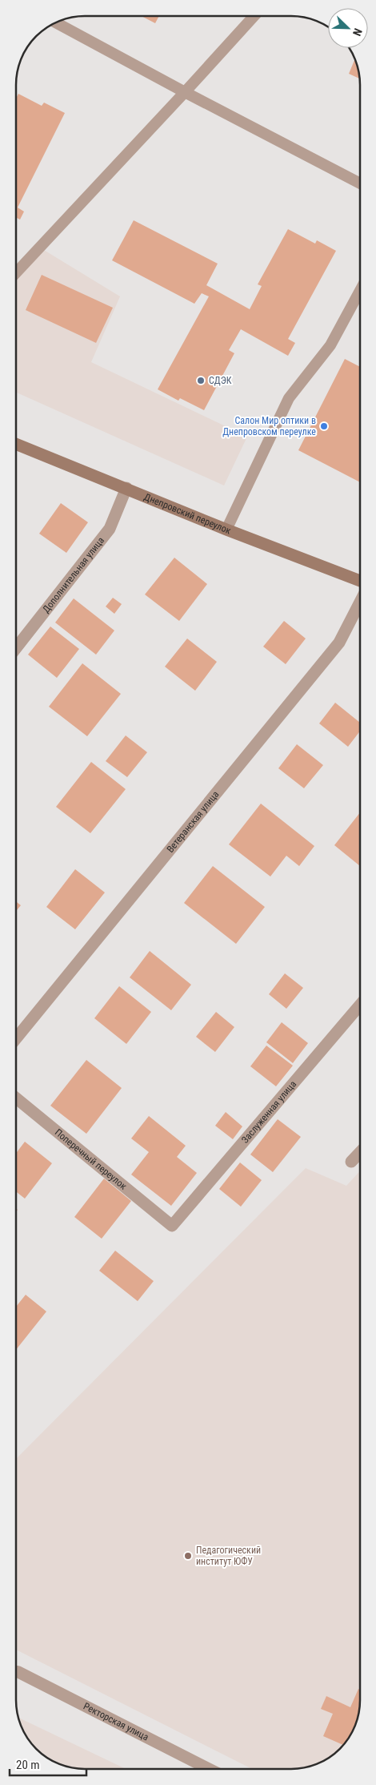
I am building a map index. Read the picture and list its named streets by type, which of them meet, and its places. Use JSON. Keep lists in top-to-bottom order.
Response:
{
  "streets": {
    "street": [
      "Днепровский переулок",
      "Дополнительная улица",
      "Ветеранская улица",
      "Заслуженная улица",
      "Поперечный переулок",
      "Ректорская улица"
    ]
  },
  "crossings": [
    ["Днепровский переулок", "Дополнительная улица"],
    ["Заслуженная улица", "Поперечный переулок"]
  ],
  "places": ["СДЭК", "Салон Мир оптики в Днепровском переулке", "Педагогический институт ЮФУ"],
  "scale_bar": "20 m",
  "north": "bottom right"
}
